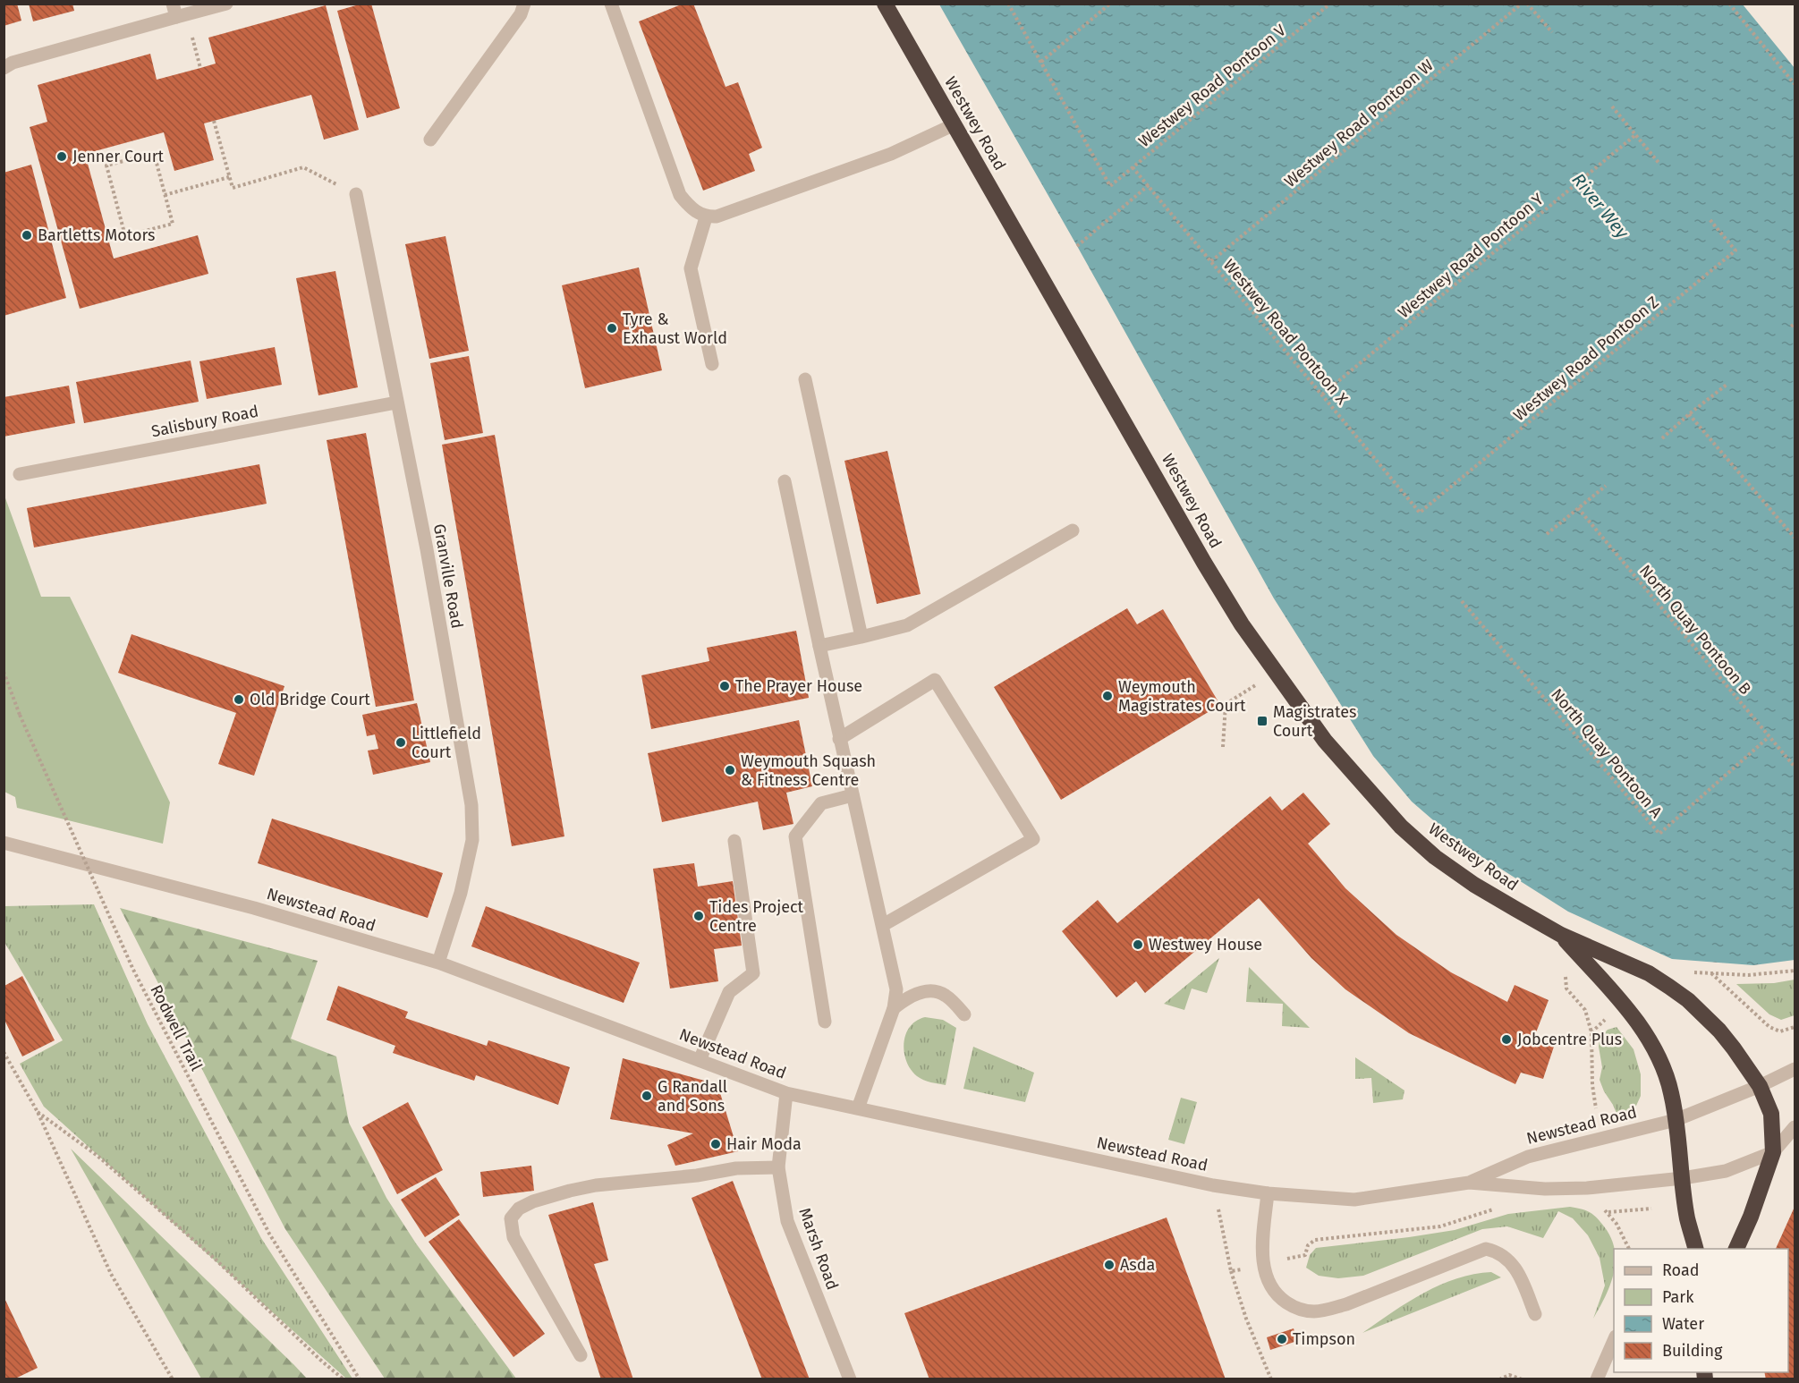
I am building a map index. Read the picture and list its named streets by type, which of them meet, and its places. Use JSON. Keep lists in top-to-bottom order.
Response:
{
  "streets": {
    "highway": ["Westwey Road"],
    "street": [
      "Salisbury Road",
      "Granville Road",
      "Newstead Road",
      "Marsh Road"
    ],
    "path": [
      "Westwey Road Pontoon V",
      "Westwey Road Pontoon W",
      "Westwey Road Pontoon Y",
      "Westwey Road Pontoon X",
      "Westwey Road Pontoon Z",
      "North Quay Pontoon B",
      "North Quay Pontoon A",
      "Rodwell Trail"
    ]
  },
  "crossings": [
    ["Westwey Road Pontoon V", "Westwey Road Pontoon X"],
    ["Westwey Road", "Newstead Road"],
    ["Westwey Road Pontoon W", "Westwey Road Pontoon X"],
    ["Westwey Road Pontoon Y", "Westwey Road Pontoon X"],
    ["Westwey Road Pontoon X", "Westwey Road Pontoon Z"],
    ["Salisbury Road", "Granville Road"],
    ["Granville Road", "Newstead Road"],
    ["North Quay Pontoon B", "North Quay Pontoon A"],
    ["Newstead Road", "Marsh Road"]
  ],
  "water": ["River Wey"],
  "places": {
    "other": [
      "Jenner Court",
      "Bartletts Motors",
      "Tyre & Exhaust World",
      "The Prayer House",
      "Weymouth Magistrates Court",
      "Old Bridge Court",
      "Littlefield Court",
      "Weymouth Squash & Fitness Centre",
      "Tides Project Centre",
      "Westwey House",
      "Jobcentre Plus",
      "G Randall and Sons",
      "Hair Moda",
      "Asda",
      "Timpson"
    ],
    "transit": ["Magistrates Court"]
  },
  "legend": [
    "Road",
    "Park",
    "Water",
    "Building"
  ]
}
